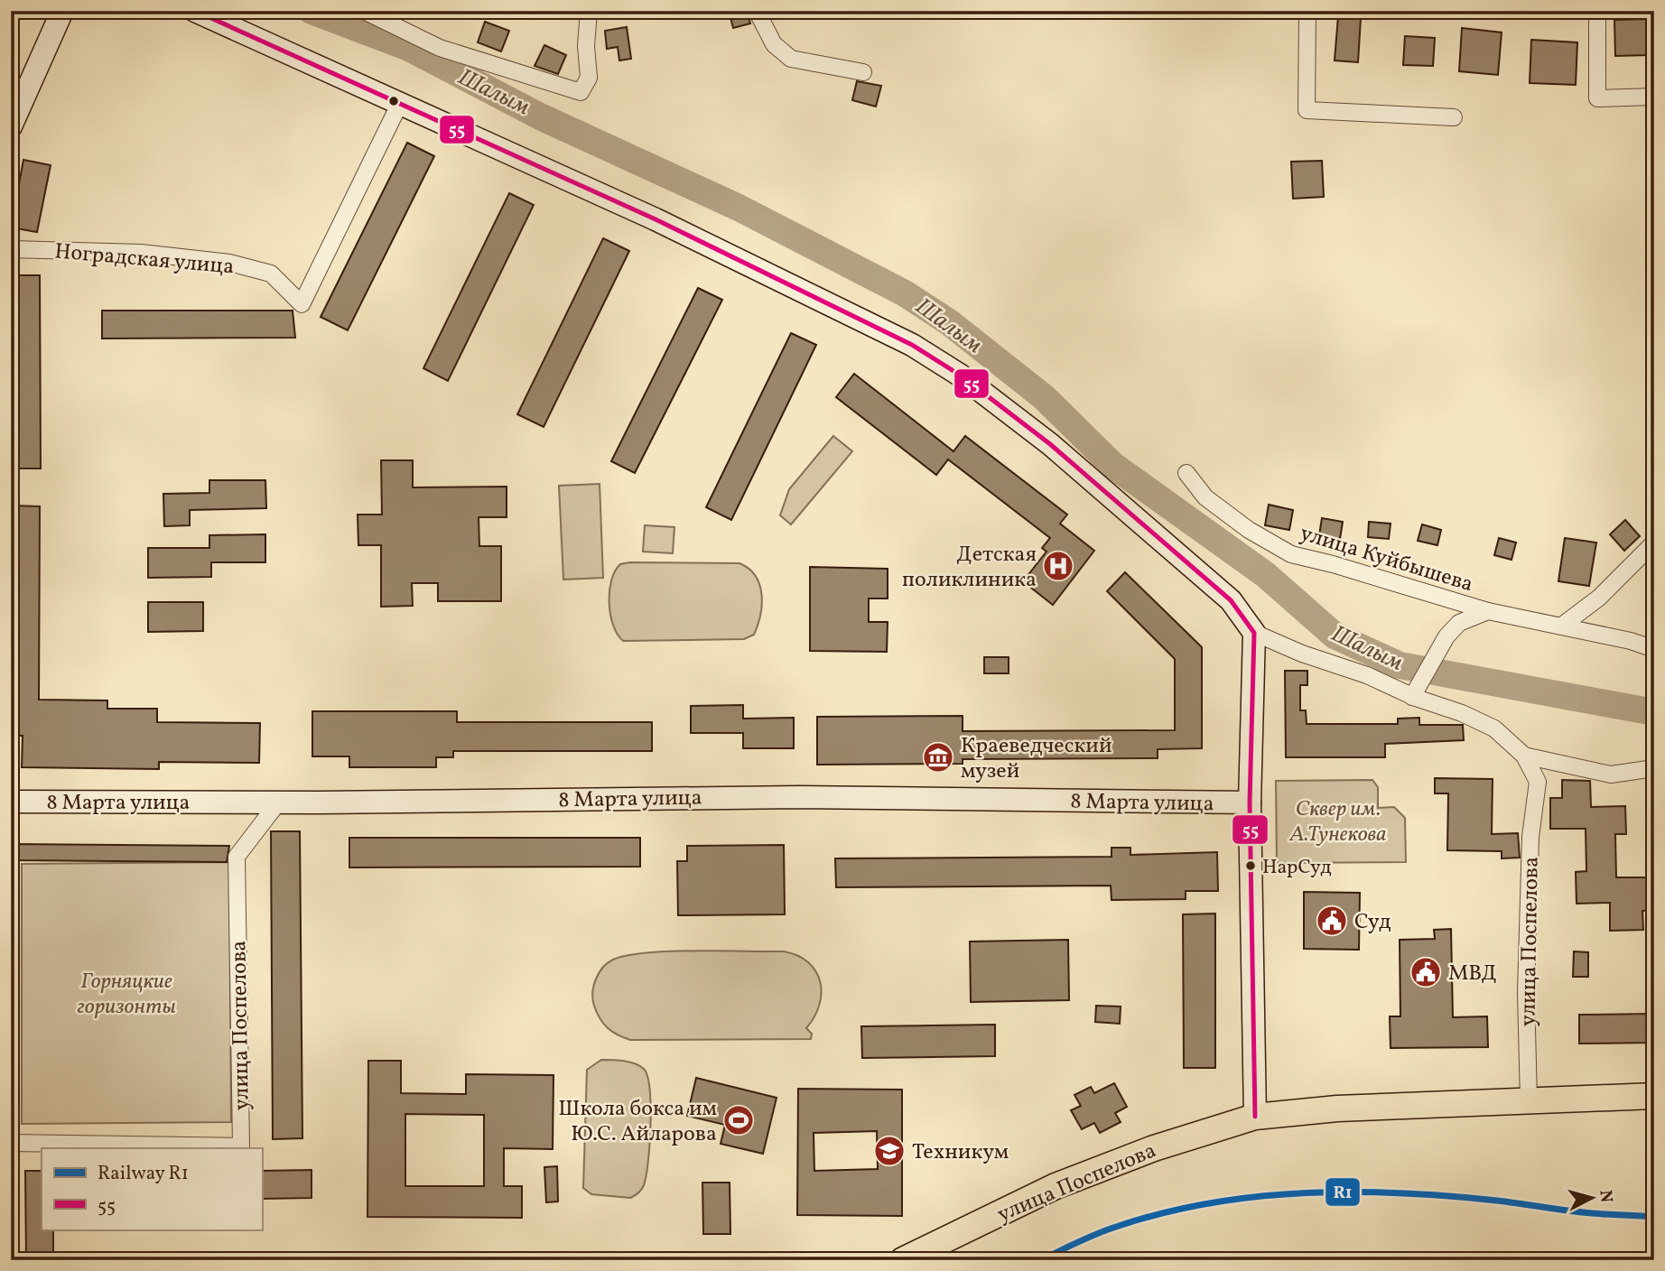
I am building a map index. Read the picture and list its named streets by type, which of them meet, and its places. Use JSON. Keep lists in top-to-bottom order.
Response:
{
  "streets": {
    "main road": ["улица Поспелова"],
    "street": ["Ноградская улица", "улица Куйбышева", "8 Марта улица"]
  },
  "crossings": [
    ["8 Марта улица", "улица Поспелова"]
  ],
  "water": ["Шалым"],
  "parks": ["Сквер им. А.Тунекова", "Горняцкие горизонты"],
  "places": {
    "hospital": ["Детская поликлиника"],
    "museum": ["Краеведческий музей"],
    "other": ["НарСуд"],
    "public building": ["Суд", "МВД"],
    "sports": ["Школа бокса им Ю.С. Айларова"],
    "school or university": ["Техникум"]
  },
  "lines": ["transit line 55", "rail line R1"],
  "legend": ["Railway R1", "55"],
  "north": "right"
}
